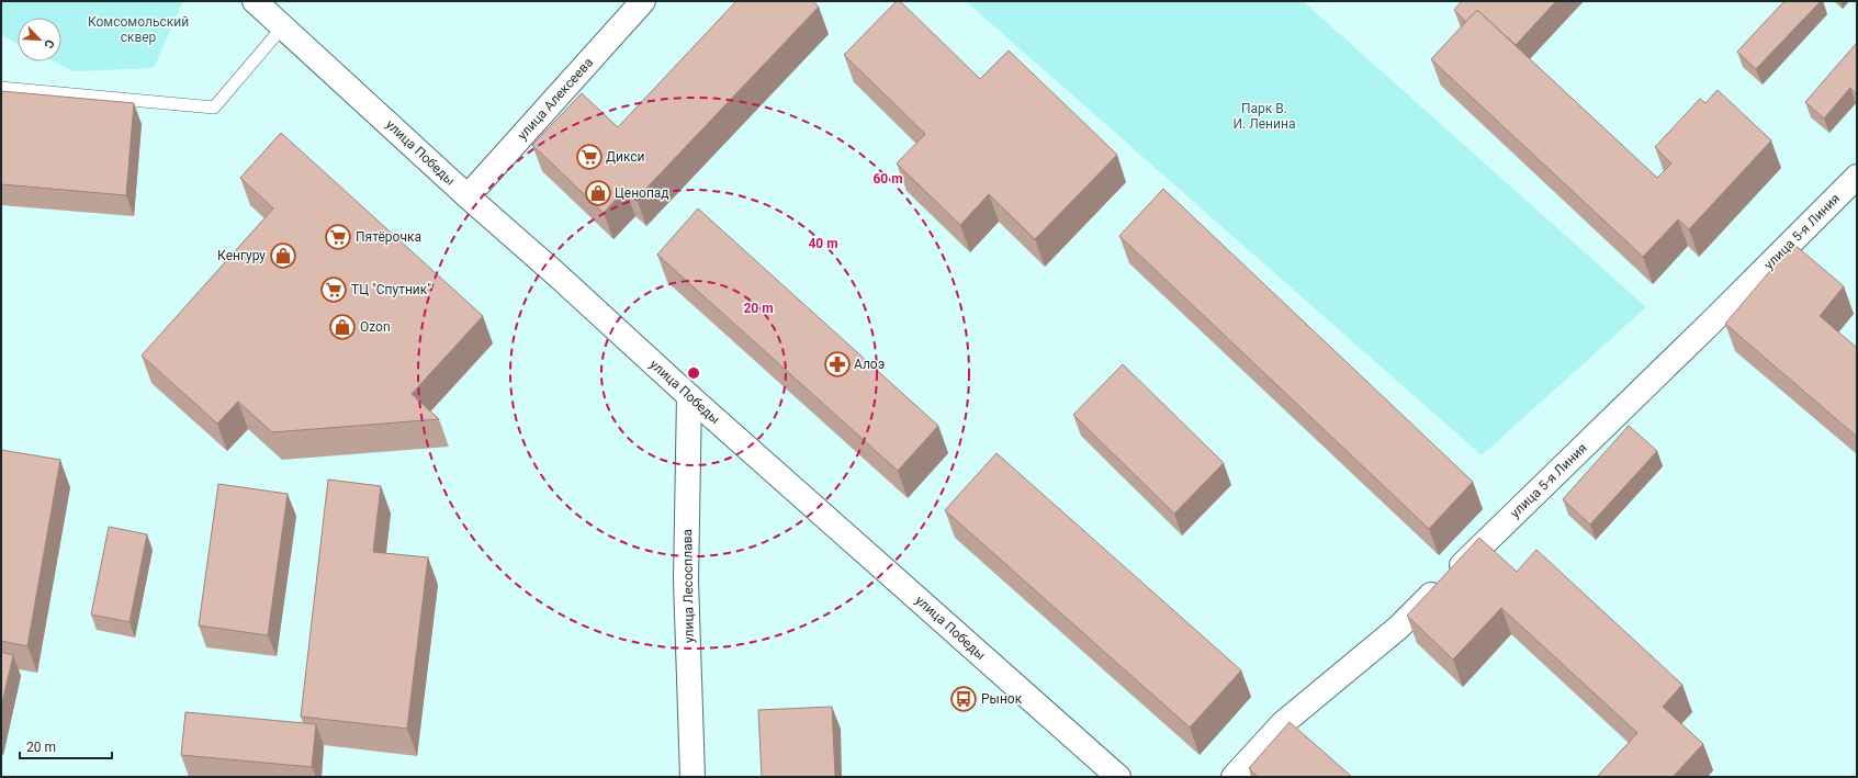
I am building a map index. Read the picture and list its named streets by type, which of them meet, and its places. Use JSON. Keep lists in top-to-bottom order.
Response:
{
  "streets": {
    "street": [
      "улица Алексеева",
      "улица Победы",
      "улица 5-я Линия",
      "улица Лесосплава"
    ]
  },
  "crossings": [
    ["улица Алексеева", "улица Победы"],
    ["улица Победы", "улица Лесосплава"]
  ],
  "parks": ["Комсомольский сквер", "Парк В. И. Ленина"],
  "places": {
    "supermarket": ["Дикси", "Пятёрочка", "ТЦ \"Спутник\""],
    "shop": ["Ценопад", "Кенгуру", "Ozon"],
    "pharmacy": ["Алоэ"],
    "bus stop": ["Рынок"]
  },
  "scale_bar": "20 m",
  "north": "bottom right",
  "rings": ["60 m", "40 m", "20 m"]
}
